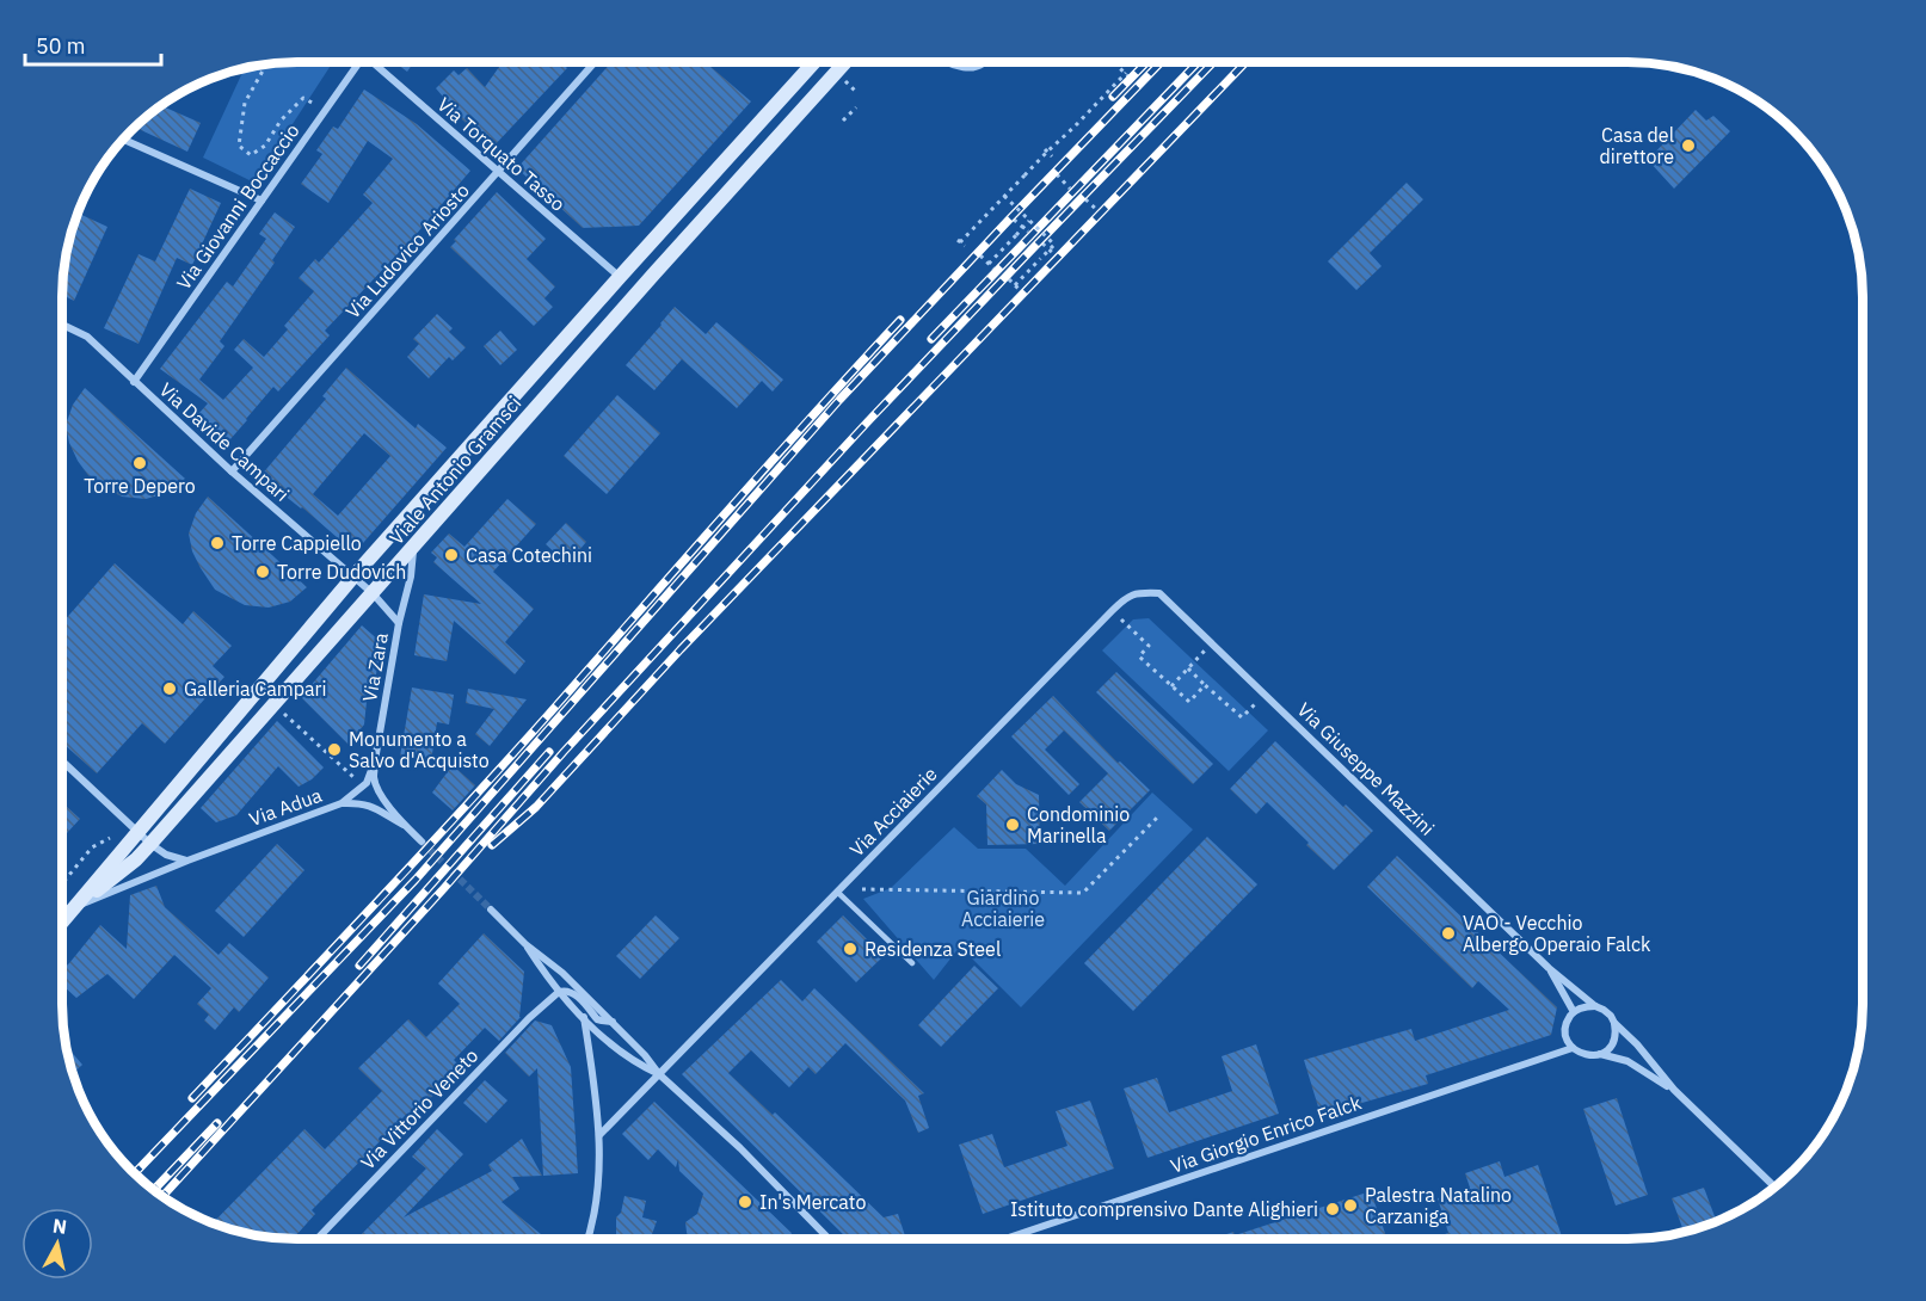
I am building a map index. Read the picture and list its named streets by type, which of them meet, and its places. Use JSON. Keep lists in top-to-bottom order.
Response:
{
  "streets": {
    "main road": ["Viale Antonio Gramsci"],
    "street": [
      "Via Torquato Tasso",
      "Via Giovanni Boccaccio",
      "Via Ludovico Ariosto",
      "Via Davide Campari",
      "Via Zara",
      "Via Giuseppe Mazzini",
      "Via Adua",
      "Via Acciaierie",
      "Via Vittorio Veneto",
      "Via Giorgio Enrico Falck"
    ]
  },
  "crossings": [
    ["Via Torquato Tasso", "Via Ludovico Ariosto"],
    ["Via Torquato Tasso", "Viale Antonio Gramsci"],
    ["Via Giovanni Boccaccio", "Via Davide Campari"],
    ["Via Ludovico Ariosto", "Via Davide Campari"],
    ["Via Davide Campari", "Viale Antonio Gramsci"],
    ["Via Davide Campari", "Via Zara"],
    ["Viale Antonio Gramsci", "Via Zara"],
    ["Viale Antonio Gramsci", "Via Adua"],
    ["Via Zara", "Via Adua"],
    ["Via Giuseppe Mazzini", "Via Acciaierie"],
    ["Via Giuseppe Mazzini", "Via Giorgio Enrico Falck"]
  ],
  "parks": ["Giardino Acciaierie"],
  "places": [
    "Casa del direttore",
    "Torre Depero",
    "Torre Cappiello",
    "Casa Cotechini",
    "Torre Dudovich",
    "Galleria Campari",
    "Monumento a Salvo d'Acquisto",
    "Condominio Marinella",
    "VAO - Vecchio Albergo Operaio Falck",
    "Residenza Steel",
    "In's Mercato",
    "Palestra Natalino Carzaniga",
    "Istituto comprensivo Dante Alighieri"
  ],
  "scale_bar": "50 m",
  "north": "top"
}
